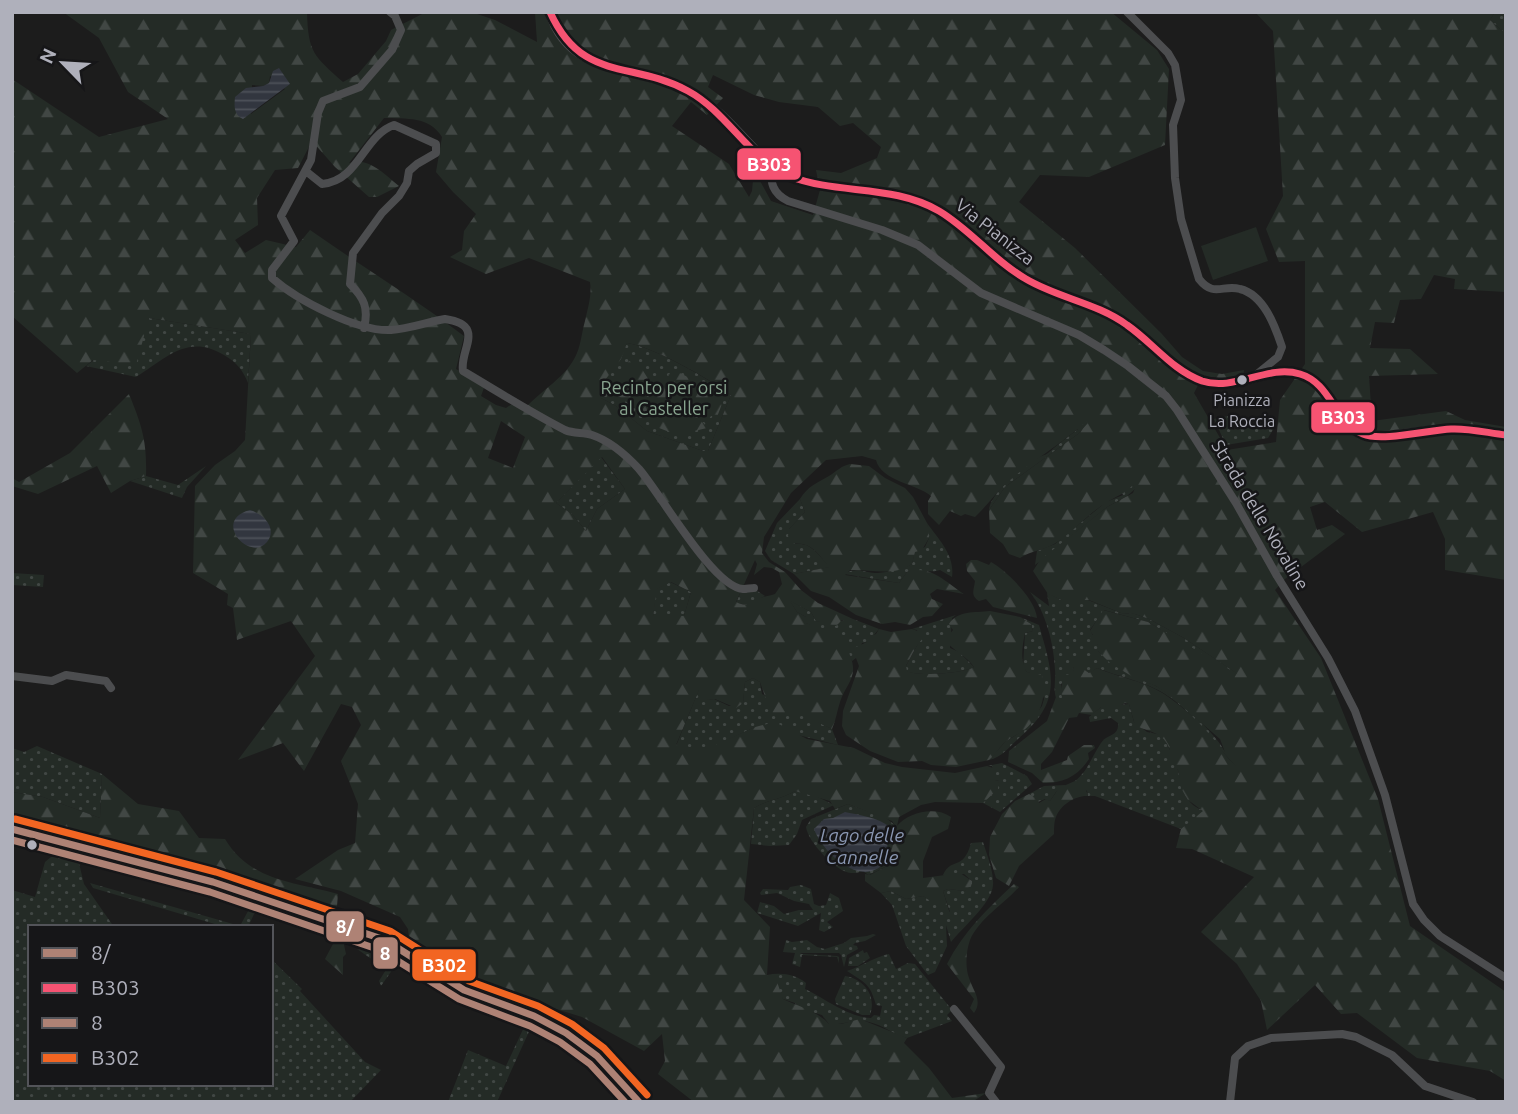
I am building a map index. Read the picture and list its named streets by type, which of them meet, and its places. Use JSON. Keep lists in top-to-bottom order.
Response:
{
  "streets": {
    "main road": ["Via Pianizza"],
    "street": ["Strada delle Novaline"]
  },
  "crossings": [
    ["Via Pianizza", "Strada delle Novaline"]
  ],
  "water": ["Lago delle Cannelle"],
  "parks": ["Recinto per orsi al Casteller"],
  "places": ["Pianizza La Roccia"],
  "lines": [
    "transit line B303",
    "transit line B302",
    "transit line 8/",
    "transit line 8"
  ],
  "legend": [
    "8/",
    "B303",
    "8",
    "B302"
  ],
  "north": "top left"
}
